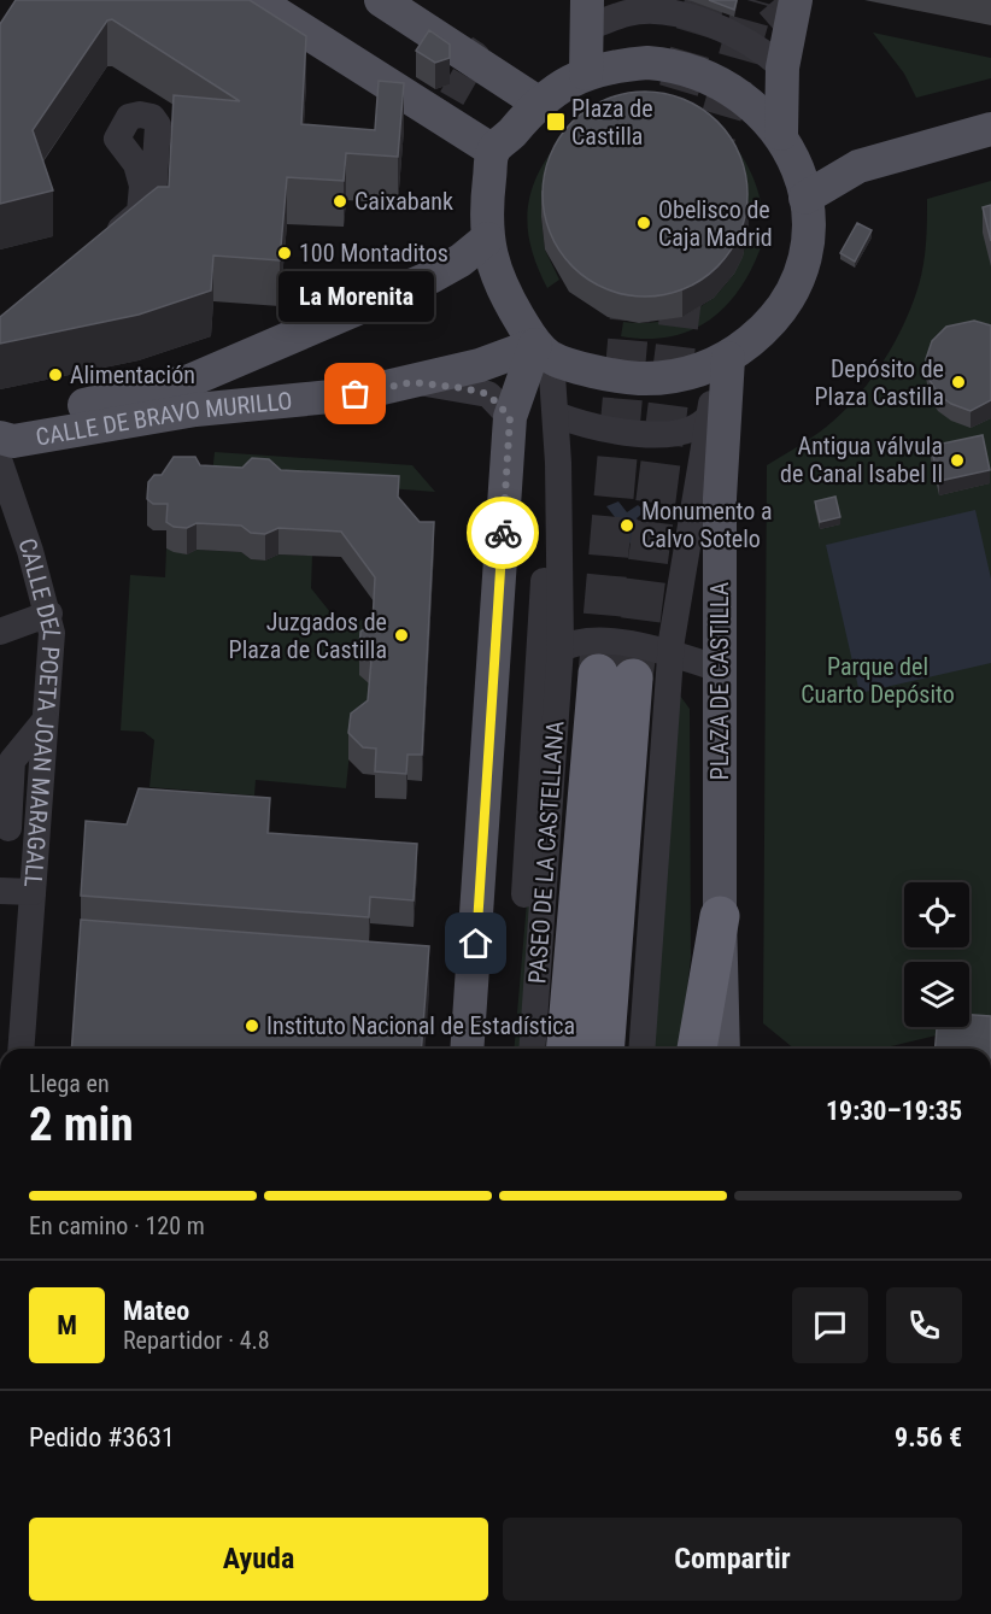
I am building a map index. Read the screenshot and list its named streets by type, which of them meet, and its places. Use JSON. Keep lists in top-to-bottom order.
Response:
{
  "streets": {
    "highway": ["PASEO DE LA CASTELLANA"],
    "main road": ["CALLE DE BRAVO MURILLO", "PLAZA DE CASTILLA"],
    "street": ["CALLE DEL POETA JOAN MARAGALL"]
  },
  "crossings": [
    ["CALLE DE BRAVO MURILLO", "PASEO DE LA CASTELLANA"]
  ],
  "parks": ["Parque del Cuarto Depósito"],
  "places": {
    "transit": ["Plaza de Castilla"],
    "other": [
      "Caixabank",
      "Obelisco de Caja Madrid",
      "100 Montaditos",
      "Alimentación",
      "Depósito de Plaza Castilla",
      "La Morenita",
      "Antigua válvula de Canal Isabel Il",
      "Monumento a Calvo Sotelo",
      "Juzgados de Plaza de Castilla",
      "Instituto Nacional de Estadística"
    ]
  },
  "page": {
    "bubble": "La Morenita",
    "heading": ["2 min", "Llega en", "19:30–19:35"],
    "panel": [
      "Mateo",
      "Repartidor · 4.8",
      "Pedido #3631",
      "9.56 €"
    ],
    "bar": "En camino · 120 m",
    "round": "M",
    "buttons": ["Ayuda", "Compartir"]
  }
}
